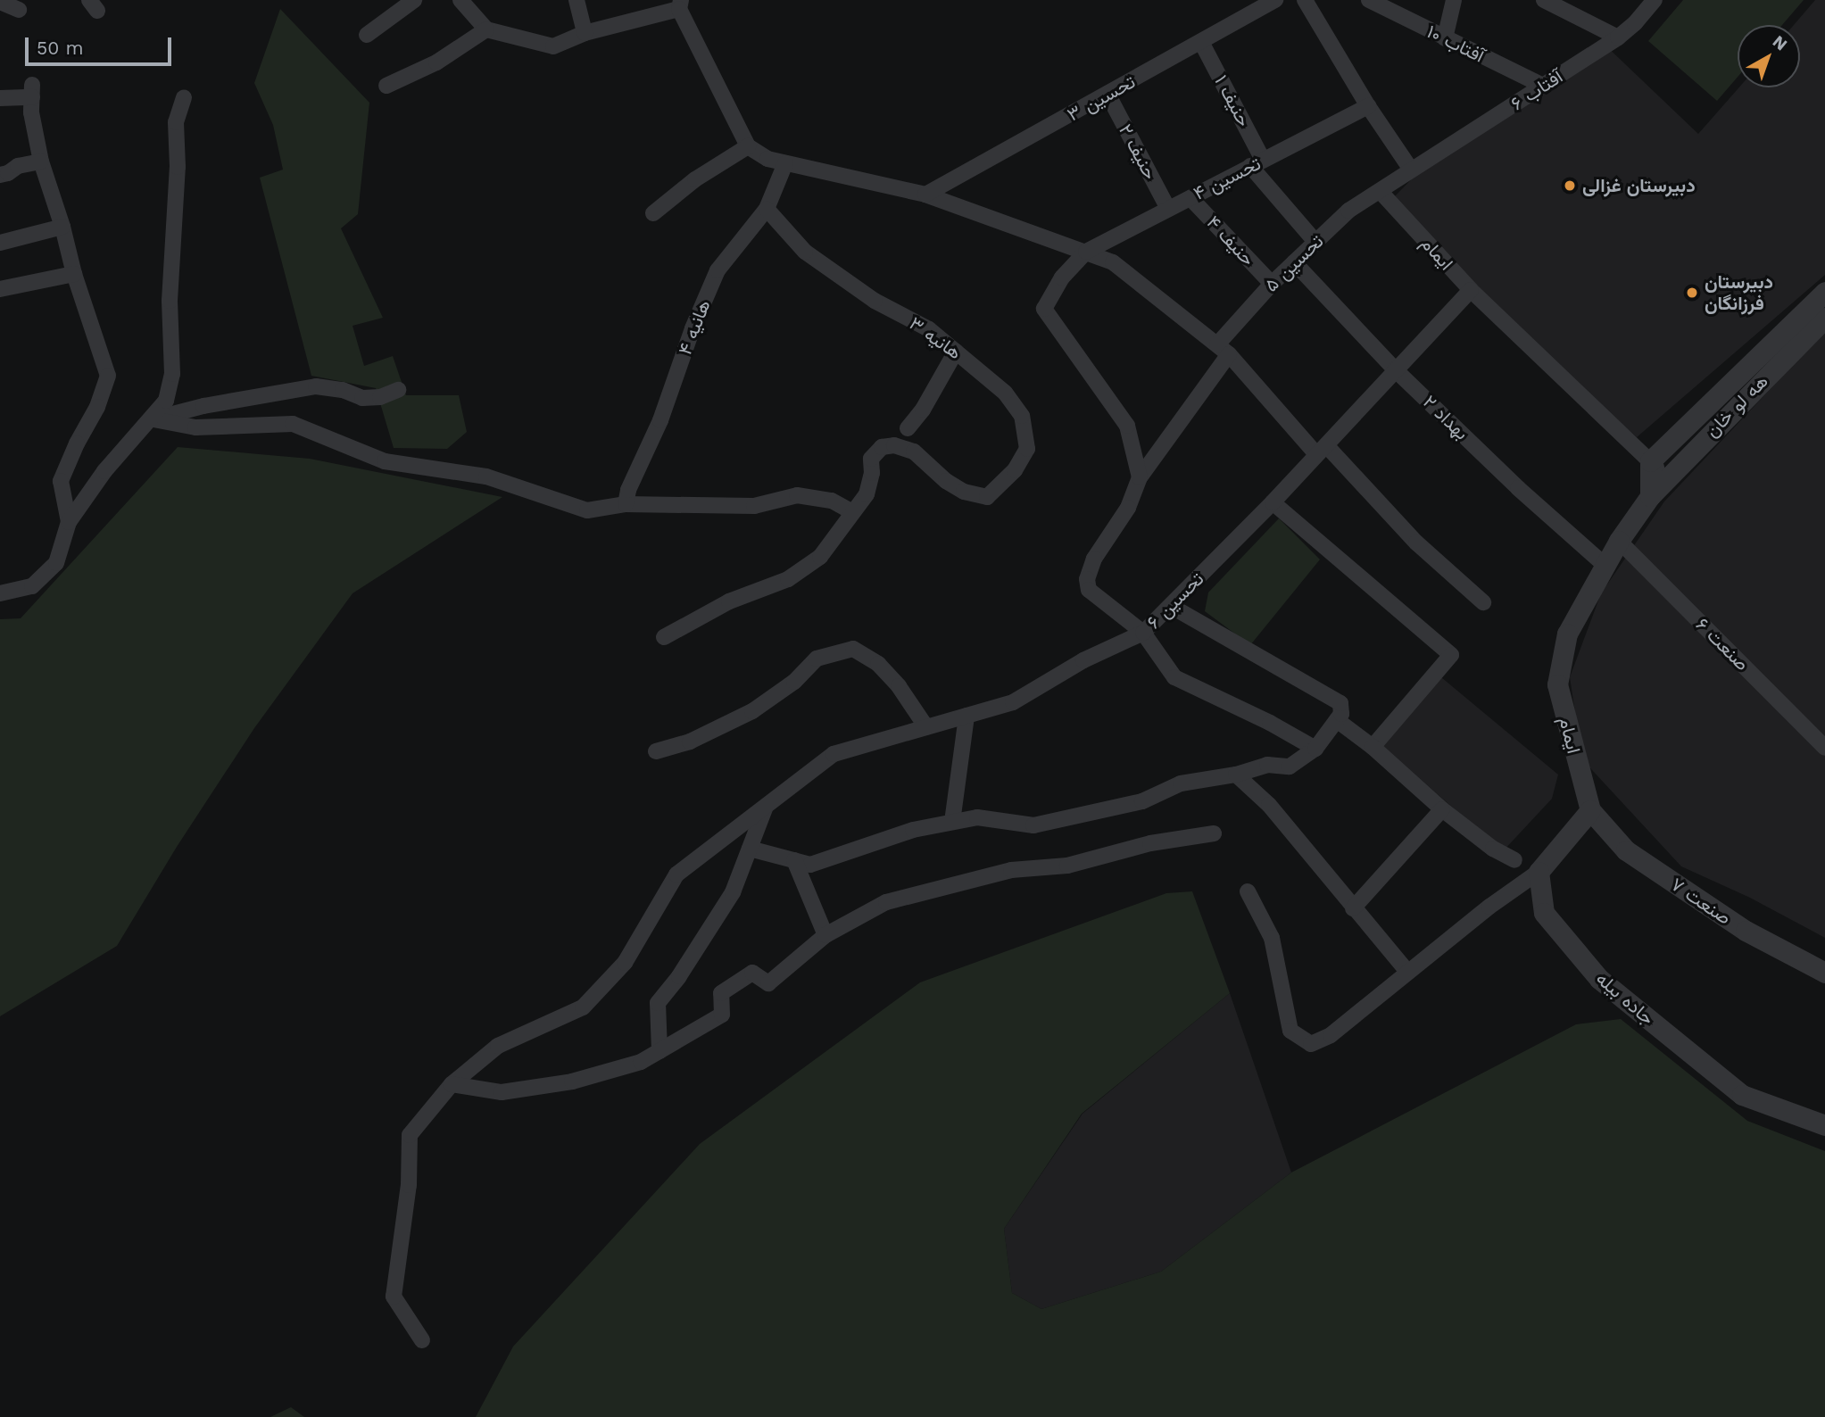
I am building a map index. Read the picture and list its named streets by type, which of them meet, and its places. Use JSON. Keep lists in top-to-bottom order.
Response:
{
  "streets": {
    "street": [
      "آفتاب ۱۰",
      "آفتاب ۶",
      "تحسین ۳",
      "حنیف ۱",
      "حنیف ۲",
      "تحسین ۴",
      "حنیف ۴",
      "ایمام",
      "تحسین ۵",
      "هانیه ۴",
      "هانیه ۳",
      "هه لو خان",
      "بهداد ۲",
      "تحسین ۶",
      "صنعت ۶",
      "صنعت ۷",
      "جاده بیله"
    ]
  },
  "crossings": [
    ["آفتاب ۱۰", "آفتاب ۶"],
    ["تحسین ۳", "حنیف ۱"],
    ["تحسین ۳", "حنیف ۲"],
    ["حنیف ۱", "تحسین ۴"],
    ["حنیف ۱", "تحسین ۵"],
    ["حنیف ۲", "تحسین ۴"],
    ["تحسین ۴", "حنیف ۴"],
    ["تحسین ۴", "تحسین ۵"],
    ["حنیف ۴", "تحسین ۵"],
    ["ایمام", "تحسین ۵"],
    ["ایمام", "هه لو خان"],
    ["ایمام", "بهداد ۲"],
    ["ایمام", "تحسین ۶"],
    ["ایمام", "صنعت ۶"],
    ["ایمام", "صنعت ۷"],
    ["تحسین ۵", "بهداد ۲"],
    ["تحسین ۵", "تحسین ۶"],
    ["هانیه ۴", "هانیه ۳"],
    ["بهداد ۲", "تحسین ۶"]
  ],
  "places": ["دبیرستان غزالی", "دبیرستان فرزانگان"],
  "scale_bar": "50 m",
  "north": "top right"
}
